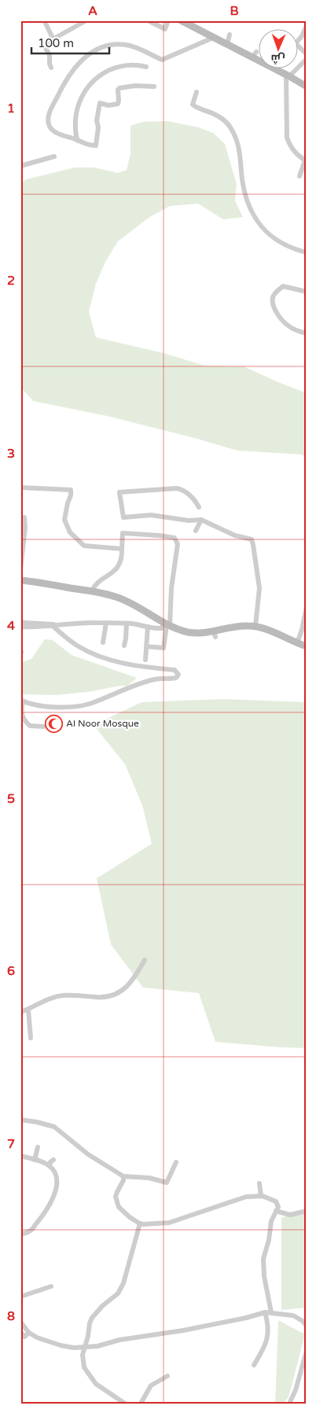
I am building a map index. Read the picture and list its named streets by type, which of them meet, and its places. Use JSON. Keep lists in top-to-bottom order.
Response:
{
  "places": {
    "mosque": ["Al Noor Mosque"]
  },
  "scale_bar": "100 m",
  "north": "bottom",
  "grid": {
    "columns": ["A", "B"],
    "rows": [
      "1",
      "2",
      "3",
      "4",
      "5",
      "6",
      "7",
      "8"
    ]
  }
}
